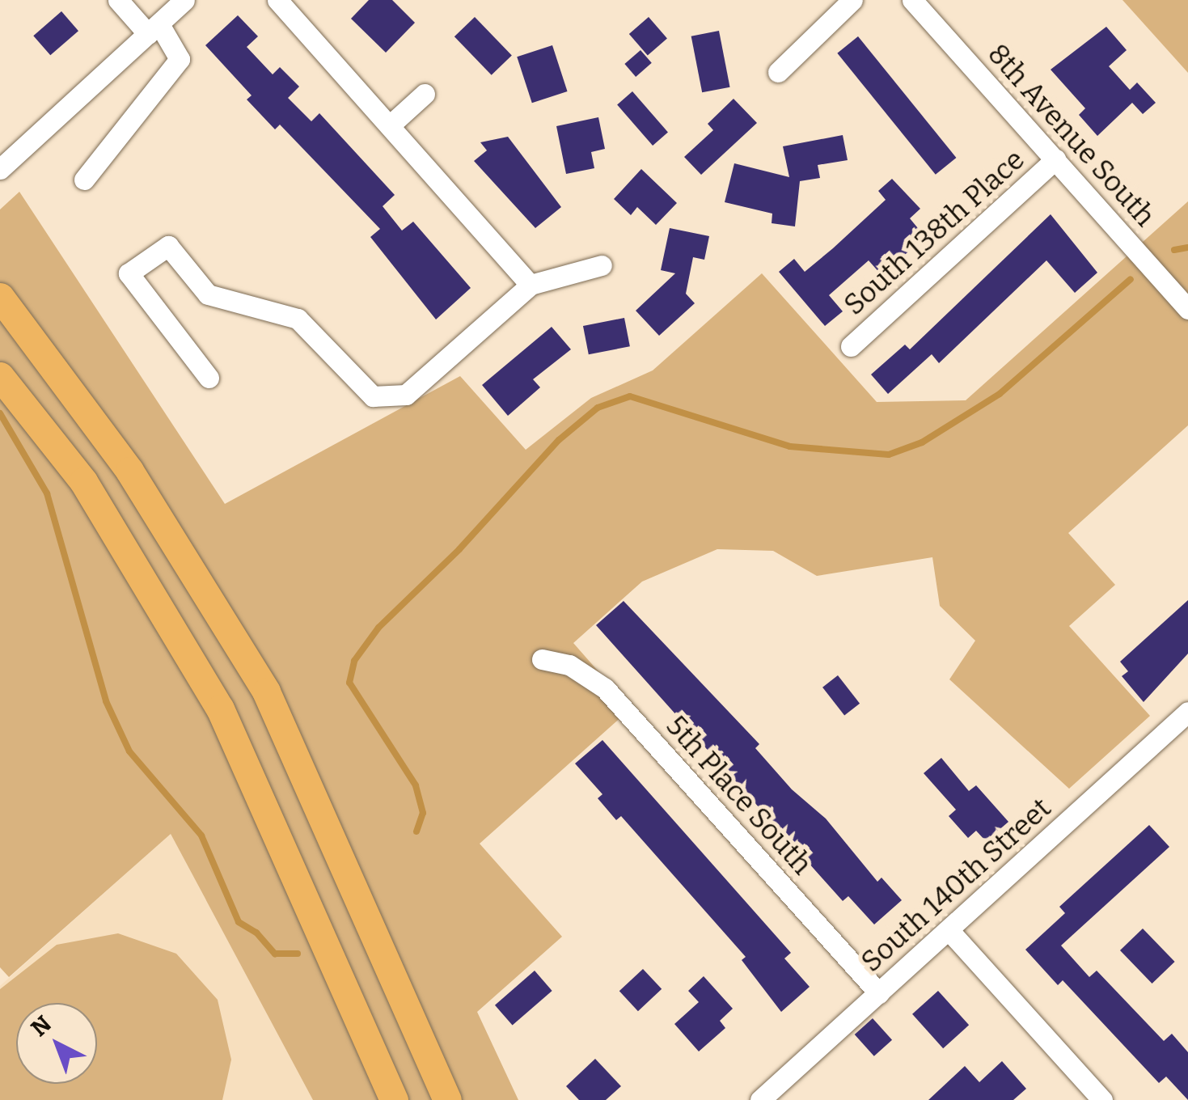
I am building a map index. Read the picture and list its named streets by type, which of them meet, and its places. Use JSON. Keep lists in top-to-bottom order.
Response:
{
  "streets": {
    "street": [
      "8th Avenue South",
      "South 138th Place",
      "5th Place South",
      "South 140th Street"
    ]
  },
  "crossings": [
    ["8th Avenue South", "South 138th Place"],
    ["5th Place South", "South 140th Street"]
  ],
  "north": "top left"
}
